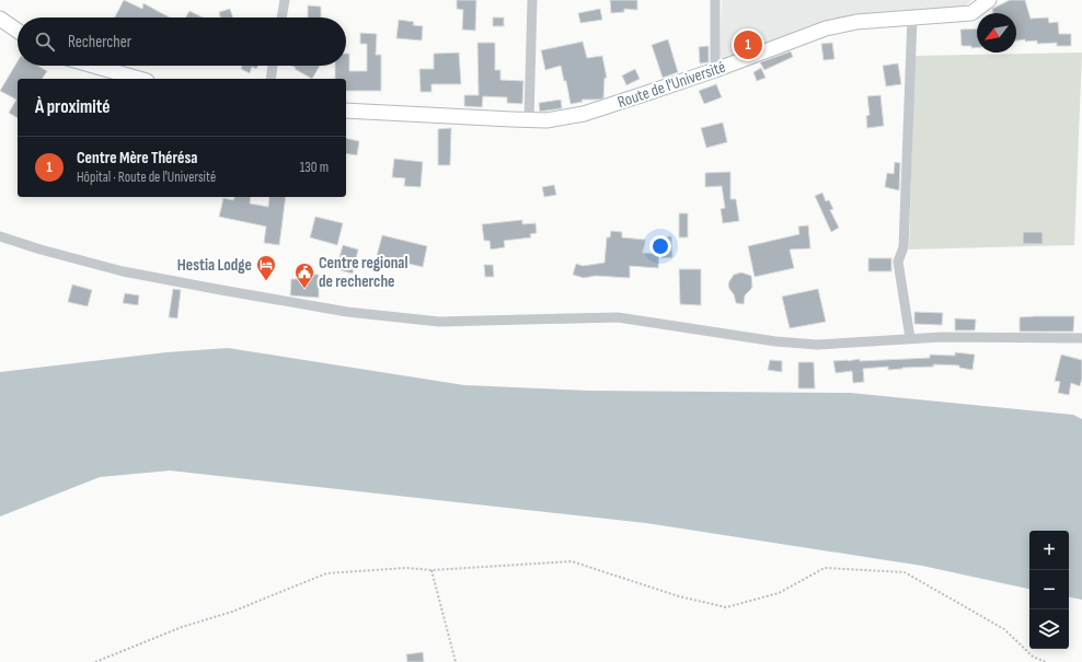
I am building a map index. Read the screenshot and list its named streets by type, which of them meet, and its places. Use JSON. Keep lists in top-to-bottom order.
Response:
{
  "streets": {
    "street": ["Route de l'Université"]
  },
  "places": {
    "hotel": ["Hestia Lodge"],
    "public building": ["Centre regional de recherche"]
  },
  "north": "bottom left",
  "page": {
    "search": "Rechercher",
    "pins": "1",
    "heading": "À proximité",
    "list": [
      {
        "mark": "1",
        "name": "Centre Mère Thérésa",
        "note": "Hôpital · Route de l'Université",
        "value": "130 m"
      }
    ],
    "map_buttons": ["+", "−"]
  }
}
